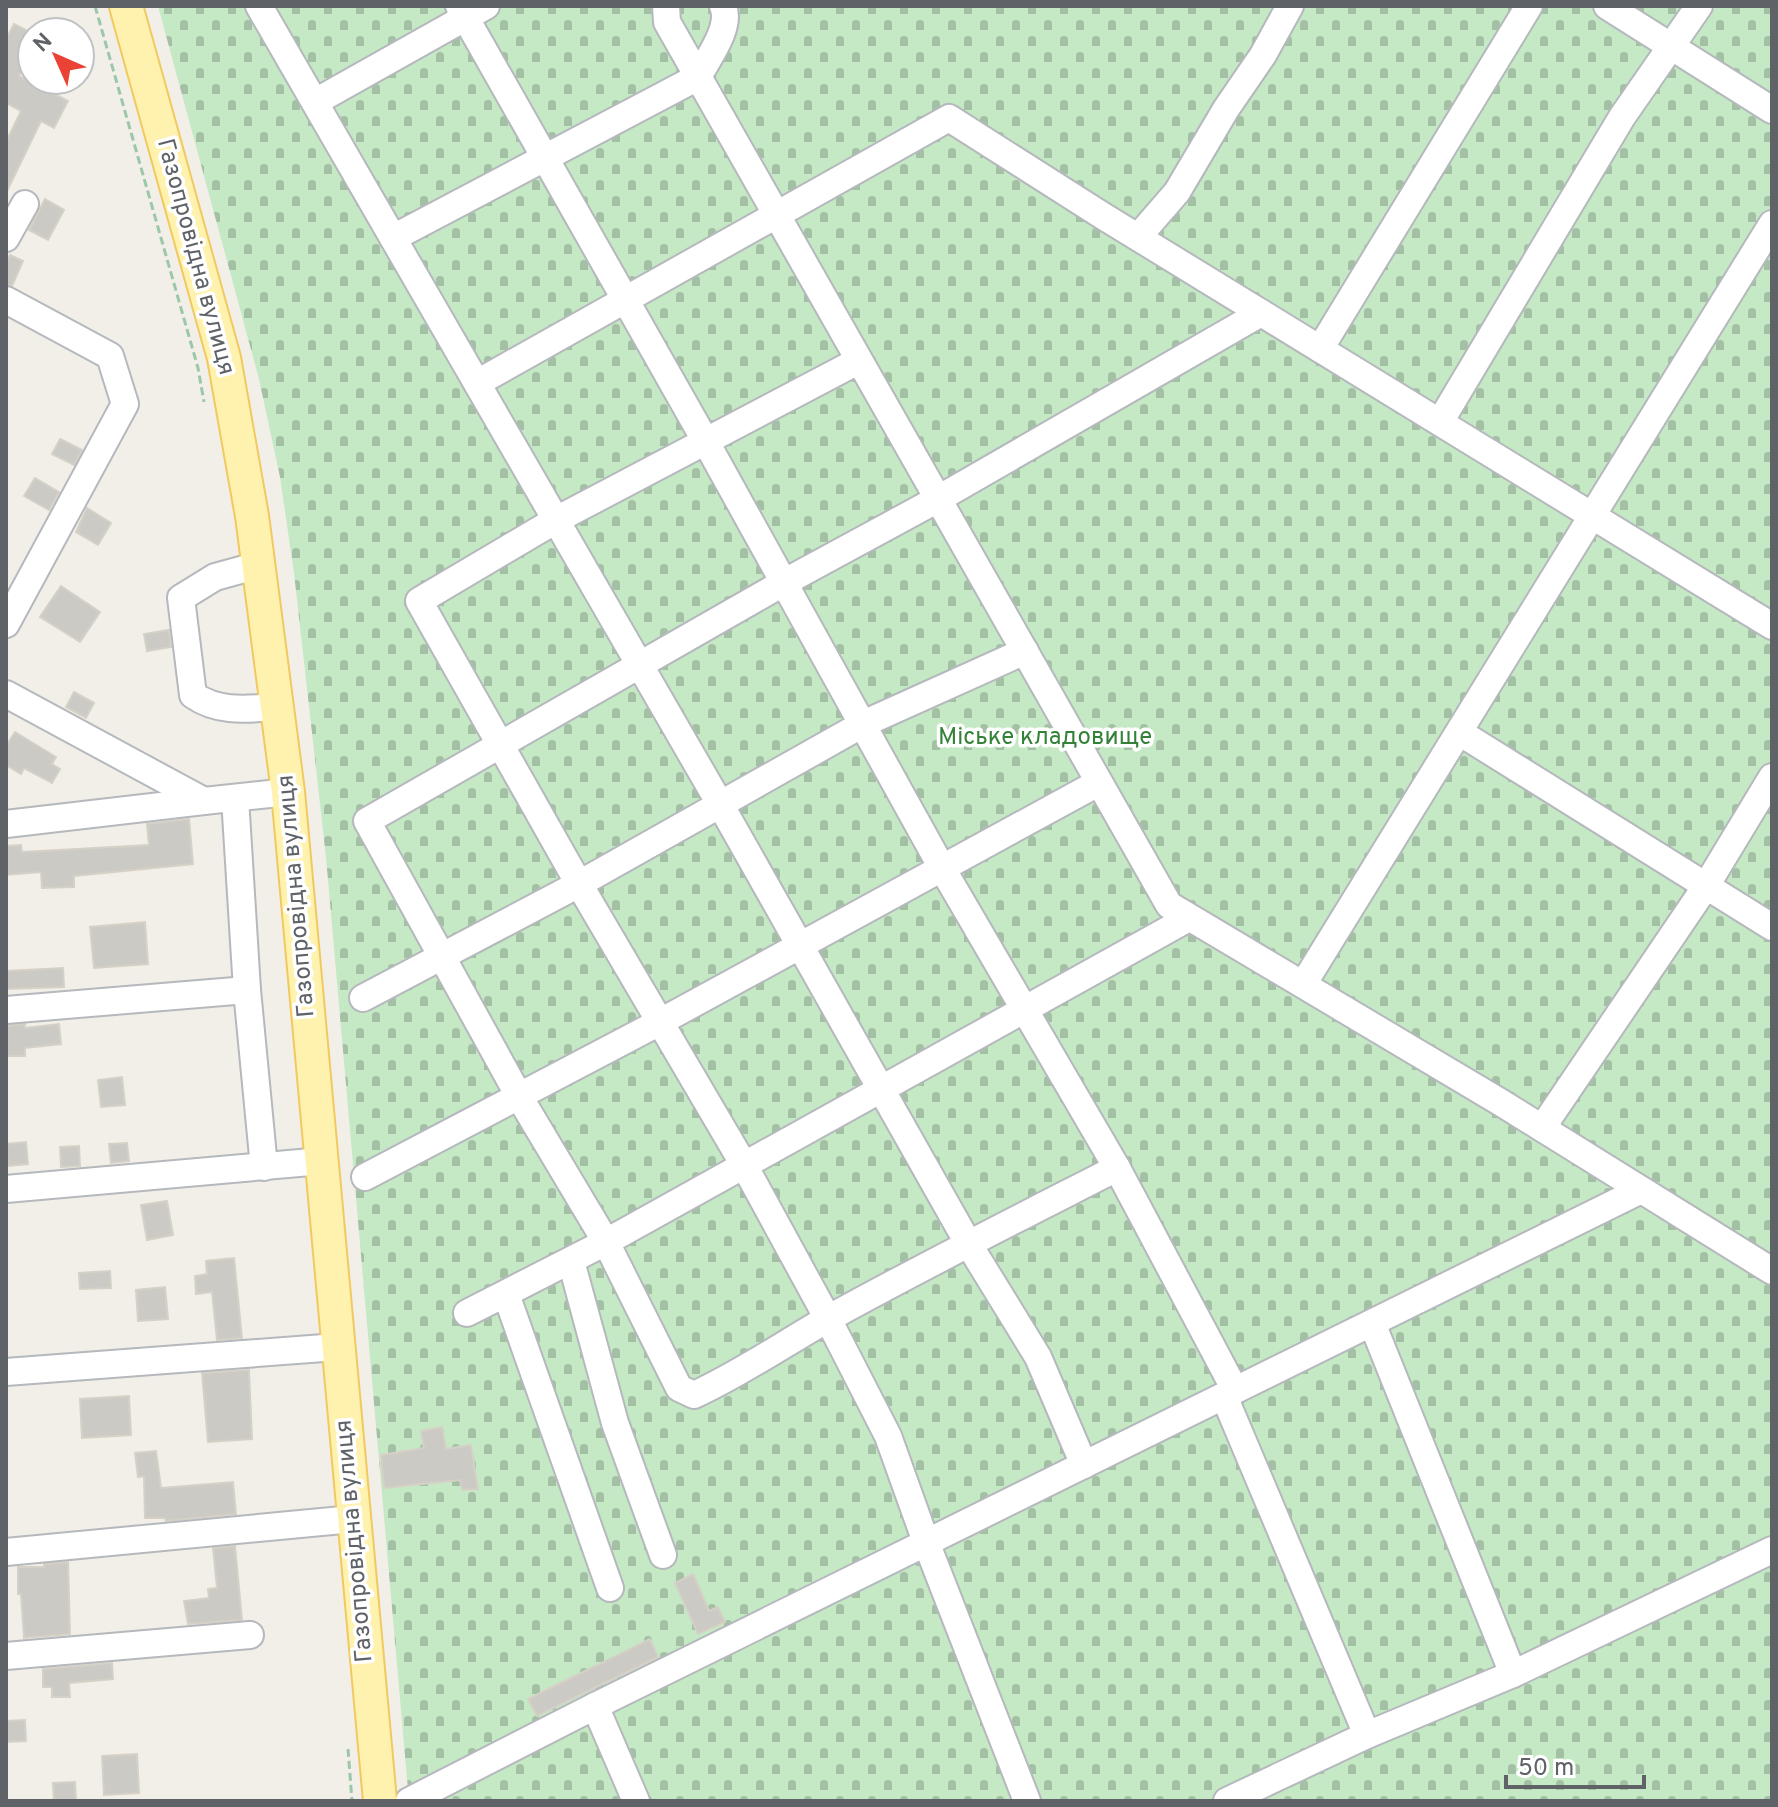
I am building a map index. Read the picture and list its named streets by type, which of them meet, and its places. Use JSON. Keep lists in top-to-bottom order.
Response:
{
  "streets": {
    "main road": ["Газопровідна вулиця"]
  },
  "parks": ["Міське кладовище"],
  "scale_bar": "50 m",
  "north": "top left"
}
